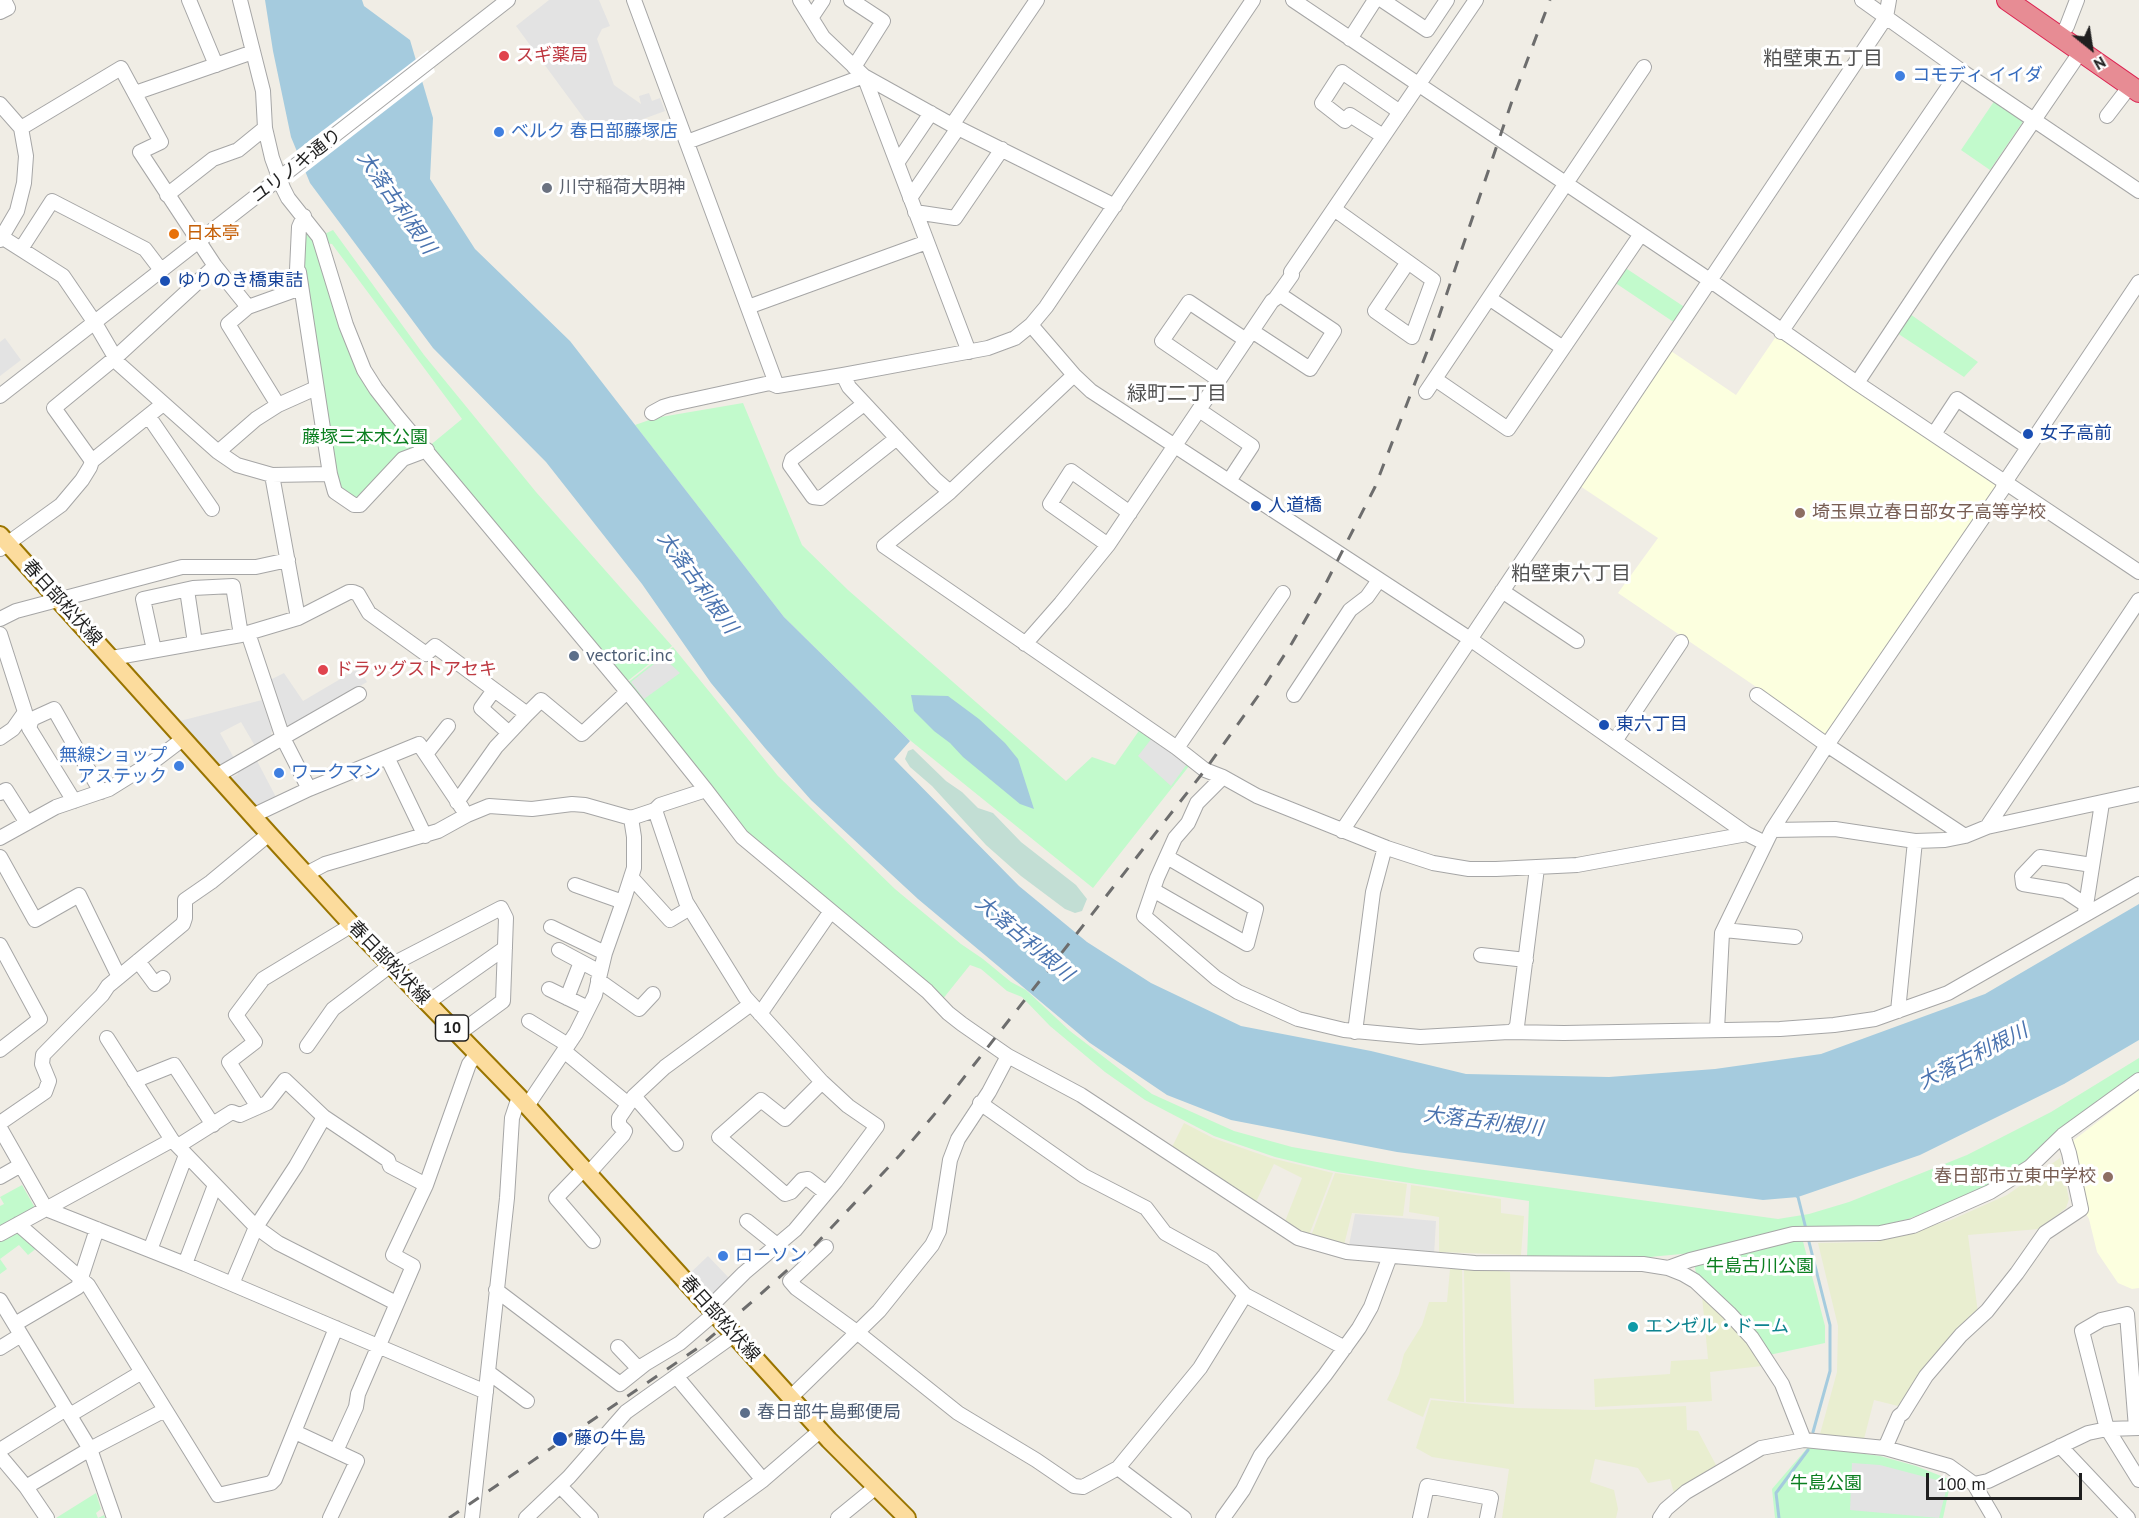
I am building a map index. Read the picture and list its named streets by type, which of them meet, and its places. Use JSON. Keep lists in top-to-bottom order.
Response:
{
  "streets": {
    "main road": ["春日部松伏線", "10"],
    "street": ["ユリノキ通り"]
  },
  "districts": ["粕壁東五丁目", "緑町二丁目", "粕壁東六丁目"],
  "water": ["大落古利根川"],
  "parks": ["藤塚三本木公園", "牛島古川公園", "牛島公園"],
  "places": [
    "スギ薬局",
    "コモディ イイダ",
    "ベルク 春日部藤塚店",
    "川守稲荷大明神",
    "日本亭",
    "ゆりのき橋東詰",
    "女子高前",
    "人道橋",
    "埼玉県立春日部女子高等学校",
    "vectoric.inc",
    "ドラッグストアセキ",
    "東六丁目",
    "無線ショップ アステック",
    "ワークマン",
    "春日部市立東中学校",
    "ローソン",
    "エンゼル・ドーム",
    "春日部牛島郵便局",
    "藤の牛島"
  ],
  "scale_bar": "100 m",
  "north": "bottom right"
}
